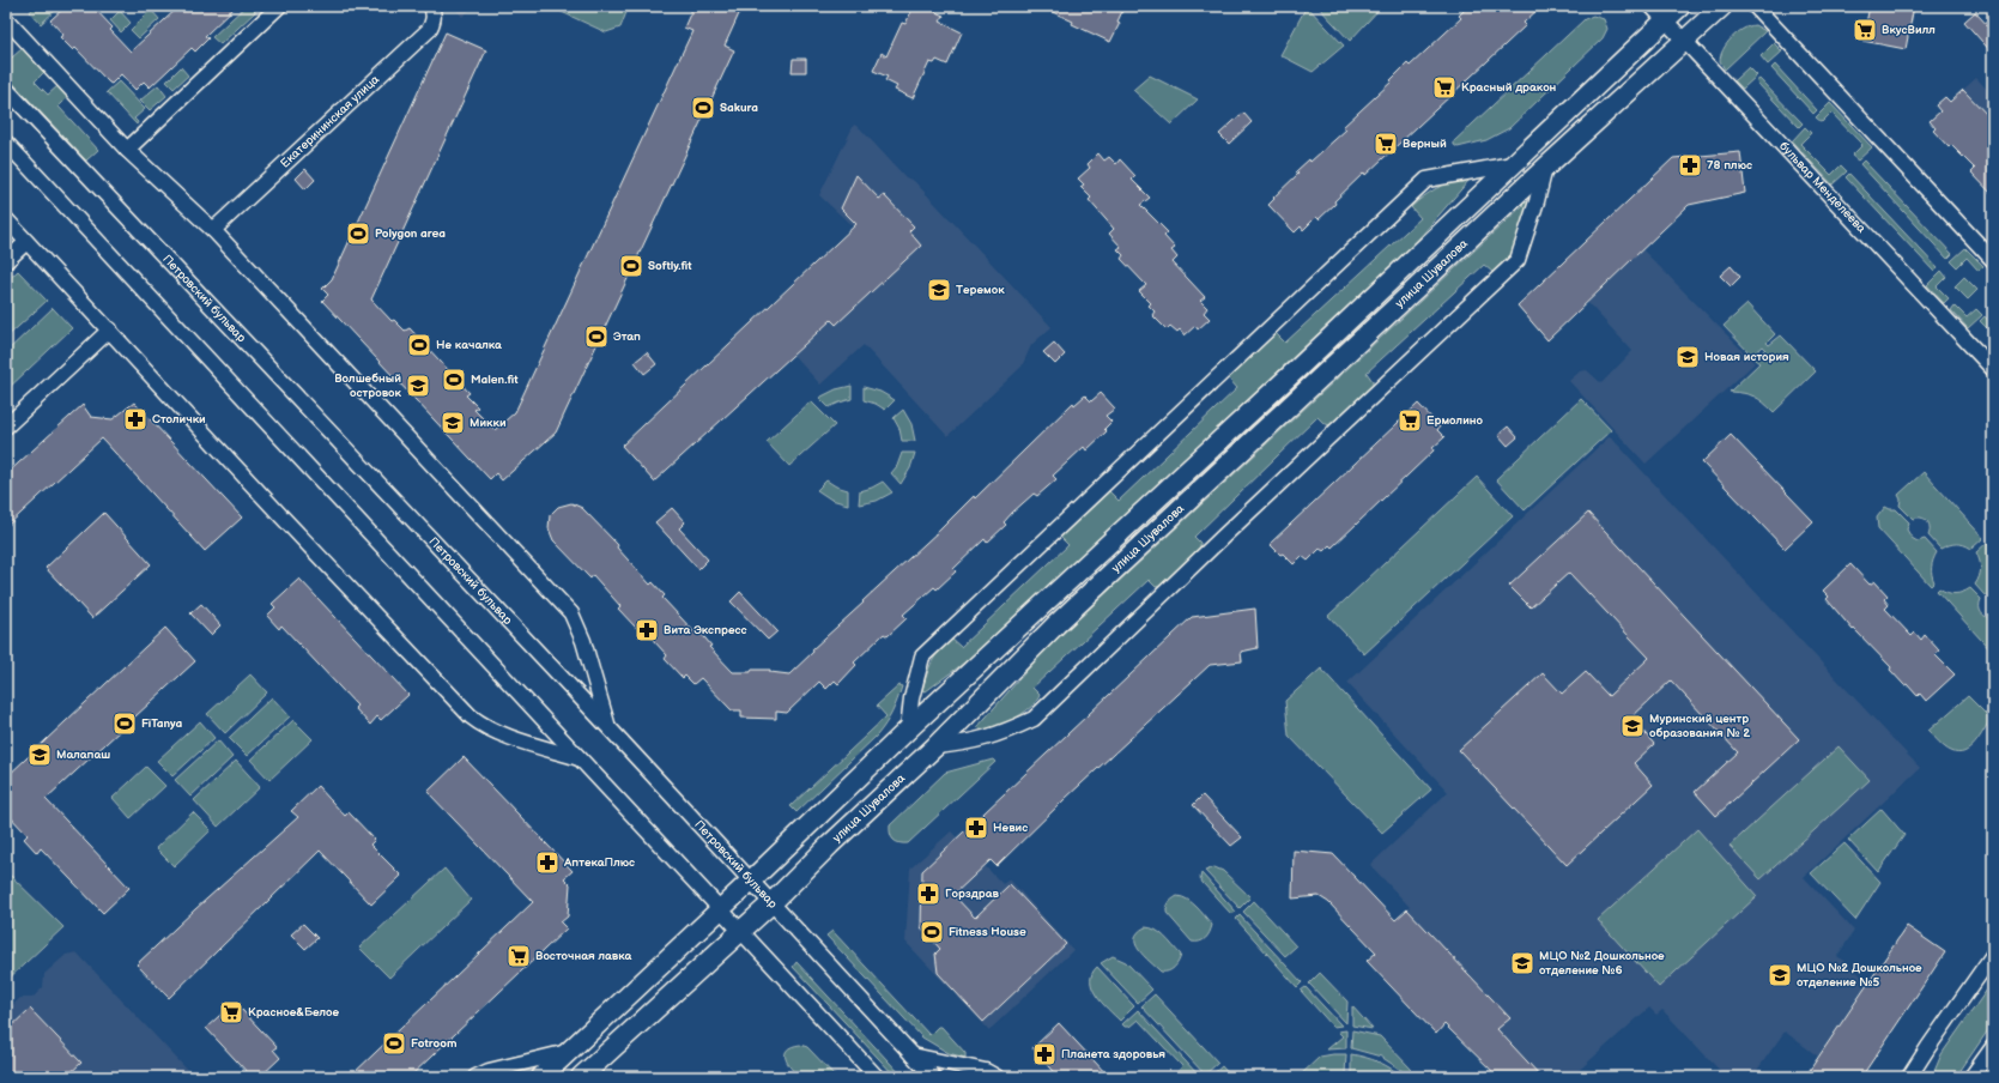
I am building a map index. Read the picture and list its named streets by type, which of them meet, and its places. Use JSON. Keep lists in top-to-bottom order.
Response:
{
  "streets": {
    "street": [
      "Екатерининская улица",
      "бульвар Менделеева",
      "улица Шувалова",
      "Петровский бульвар"
    ]
  },
  "crossings": [
    ["бульвар Менделеева", "улица Шувалова"],
    ["улица Шувалова", "Петровский бульвар"]
  ],
  "places": {
    "supermarket": [
      "ВкусВилл",
      "Красный дракон",
      "Верный",
      "Ермолино",
      "Восточная лавка",
      "Красное&Белое"
    ],
    "sports": [
      "Sakura",
      "Polygon area",
      "Softly.fit",
      "Этап",
      "Не качалка",
      "Malen.fit",
      "FiTanya",
      "Fitness House",
      "Fotroom"
    ],
    "pharmacy": [
      "78 плюс",
      "Столички",
      "Вита Экспресс",
      "Невис",
      "АптекаПлюс",
      "Горздрав",
      "Планета здоровья"
    ],
    "school or university": [
      "Теремок",
      "Новая история",
      "Волшебный островок",
      "Микки",
      "Муринский центр образования № 2",
      "Малапаш",
      "МЦО №2 Дошкольное отделение №6",
      "МЦО №2 Дошкольное отделение №5"
    ]
  }
}
